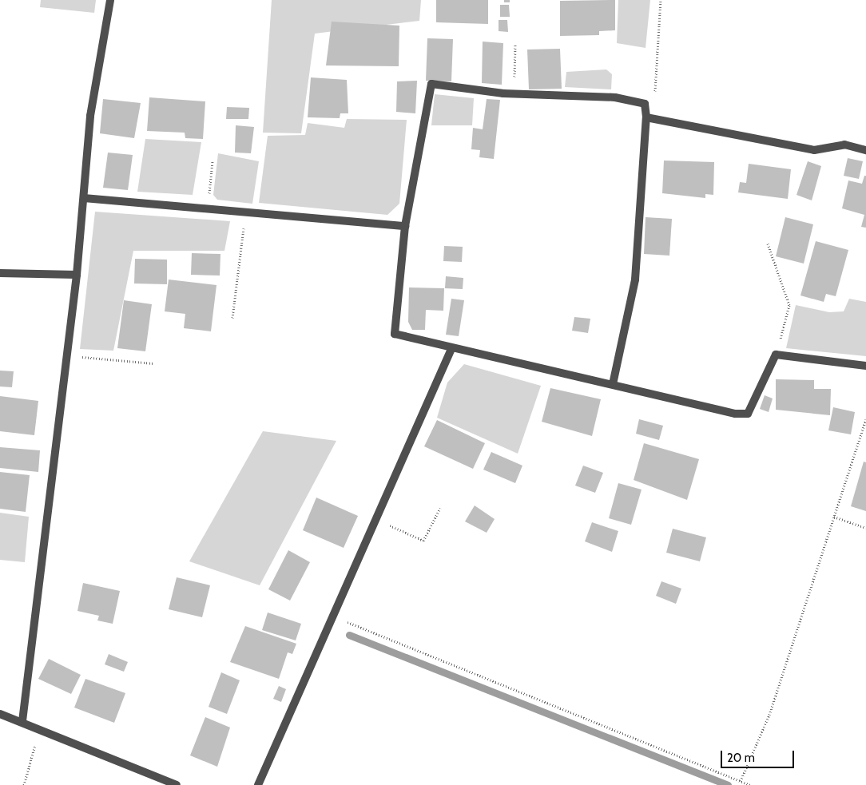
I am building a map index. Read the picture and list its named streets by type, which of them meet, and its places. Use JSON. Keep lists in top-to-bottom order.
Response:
{
  "scale_bar": "20 m"
}
